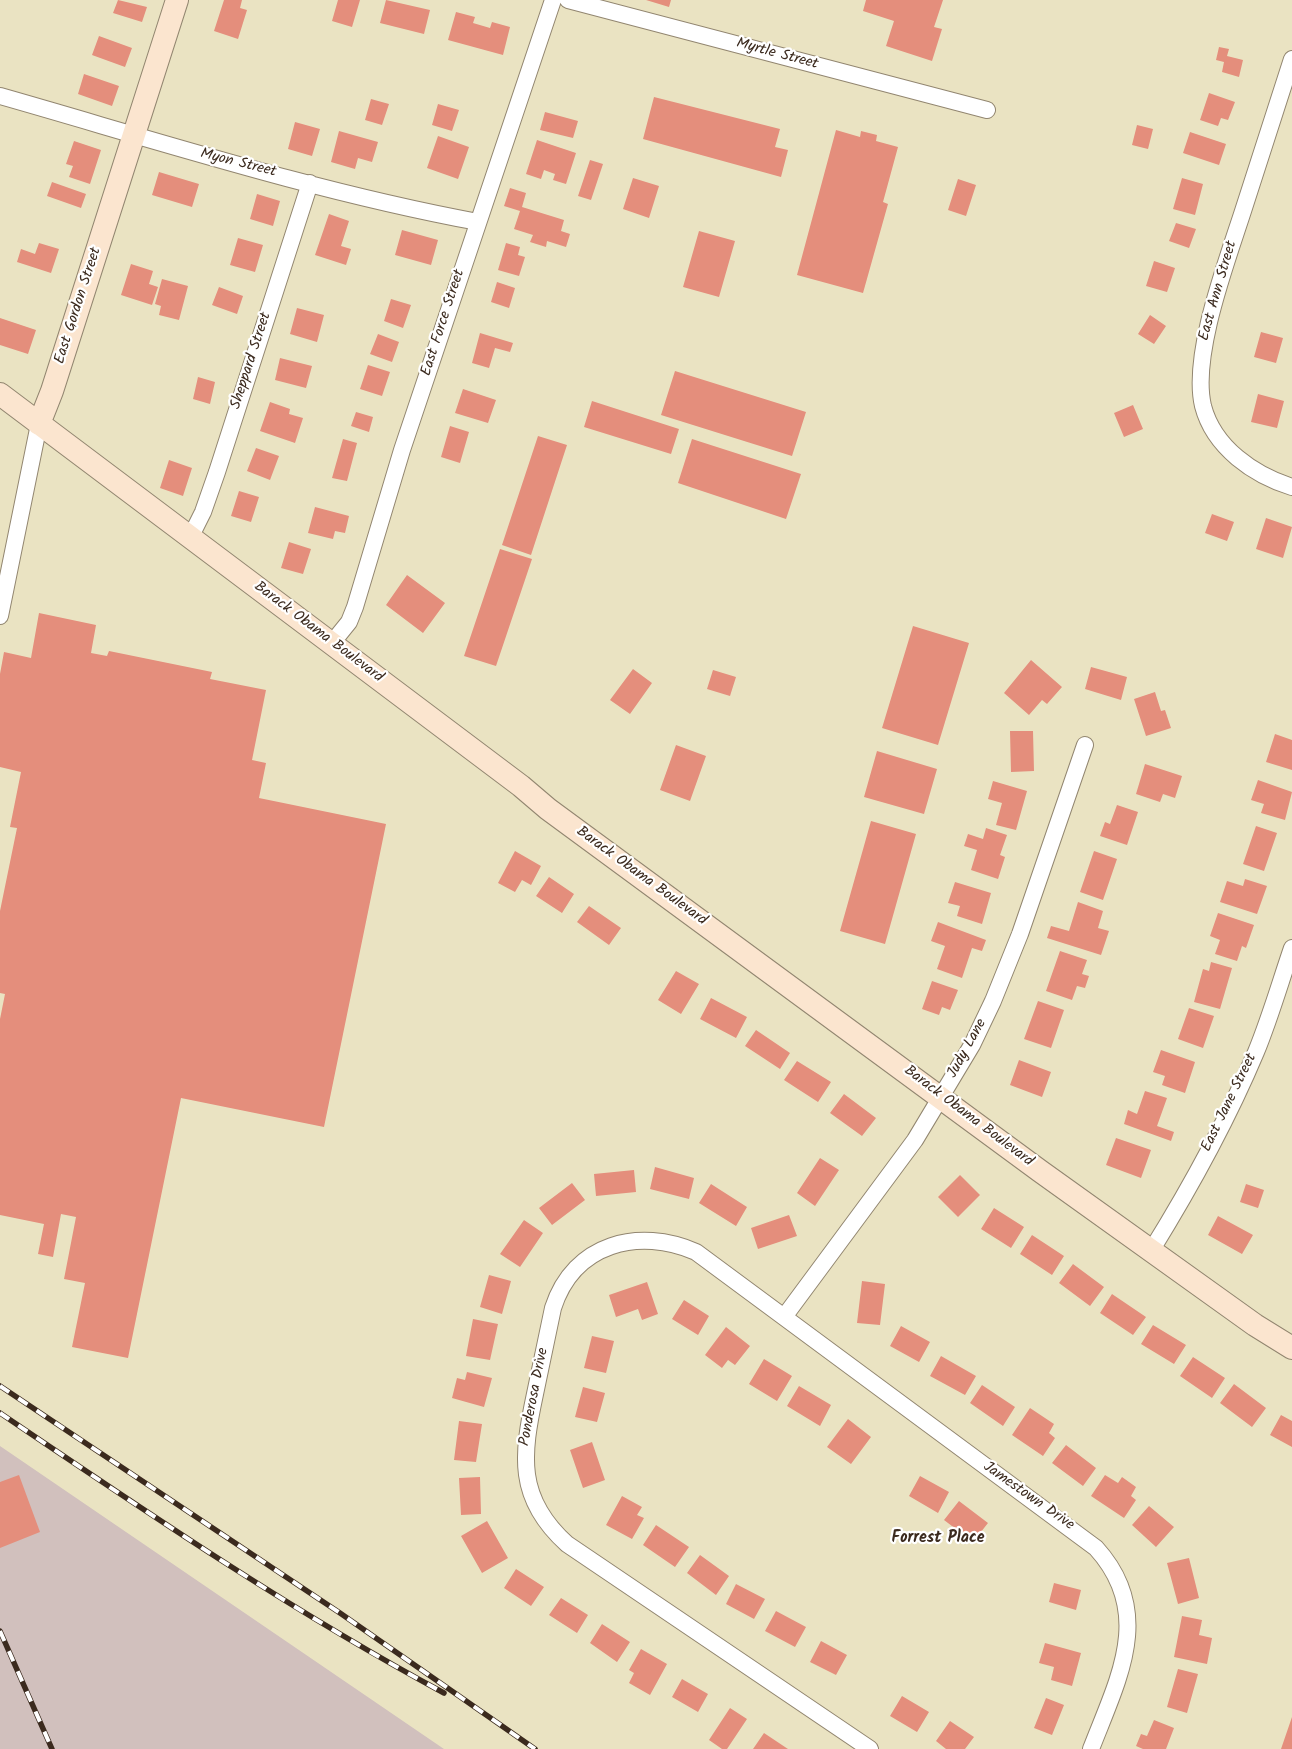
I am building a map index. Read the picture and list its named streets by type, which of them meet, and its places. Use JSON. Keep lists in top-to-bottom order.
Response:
{
  "streets": {
    "main road": ["East Gordon Street", "Barack Obama Boulevard"],
    "street": [
      "Myrtle Street",
      "Myon Street",
      "East Ann Street",
      "East Force Street",
      "Sheppard Street",
      "Judy Lane",
      "East Jane Street",
      "Ponderosa Drive",
      "Jamestown Drive"
    ]
  },
  "crossings": [
    ["Myon Street", "East Gordon Street"],
    ["Myon Street", "East Force Street"],
    ["Myon Street", "Sheppard Street"],
    ["East Gordon Street", "Barack Obama Boulevard"],
    ["East Force Street", "Barack Obama Boulevard"],
    ["Sheppard Street", "Barack Obama Boulevard"],
    ["Barack Obama Boulevard", "Judy Lane"],
    ["Barack Obama Boulevard", "East Jane Street"],
    ["Judy Lane", "Ponderosa Drive"],
    ["Judy Lane", "Jamestown Drive"],
    ["Ponderosa Drive", "Jamestown Drive"]
  ],
  "districts": ["Forrest Place"]
}
